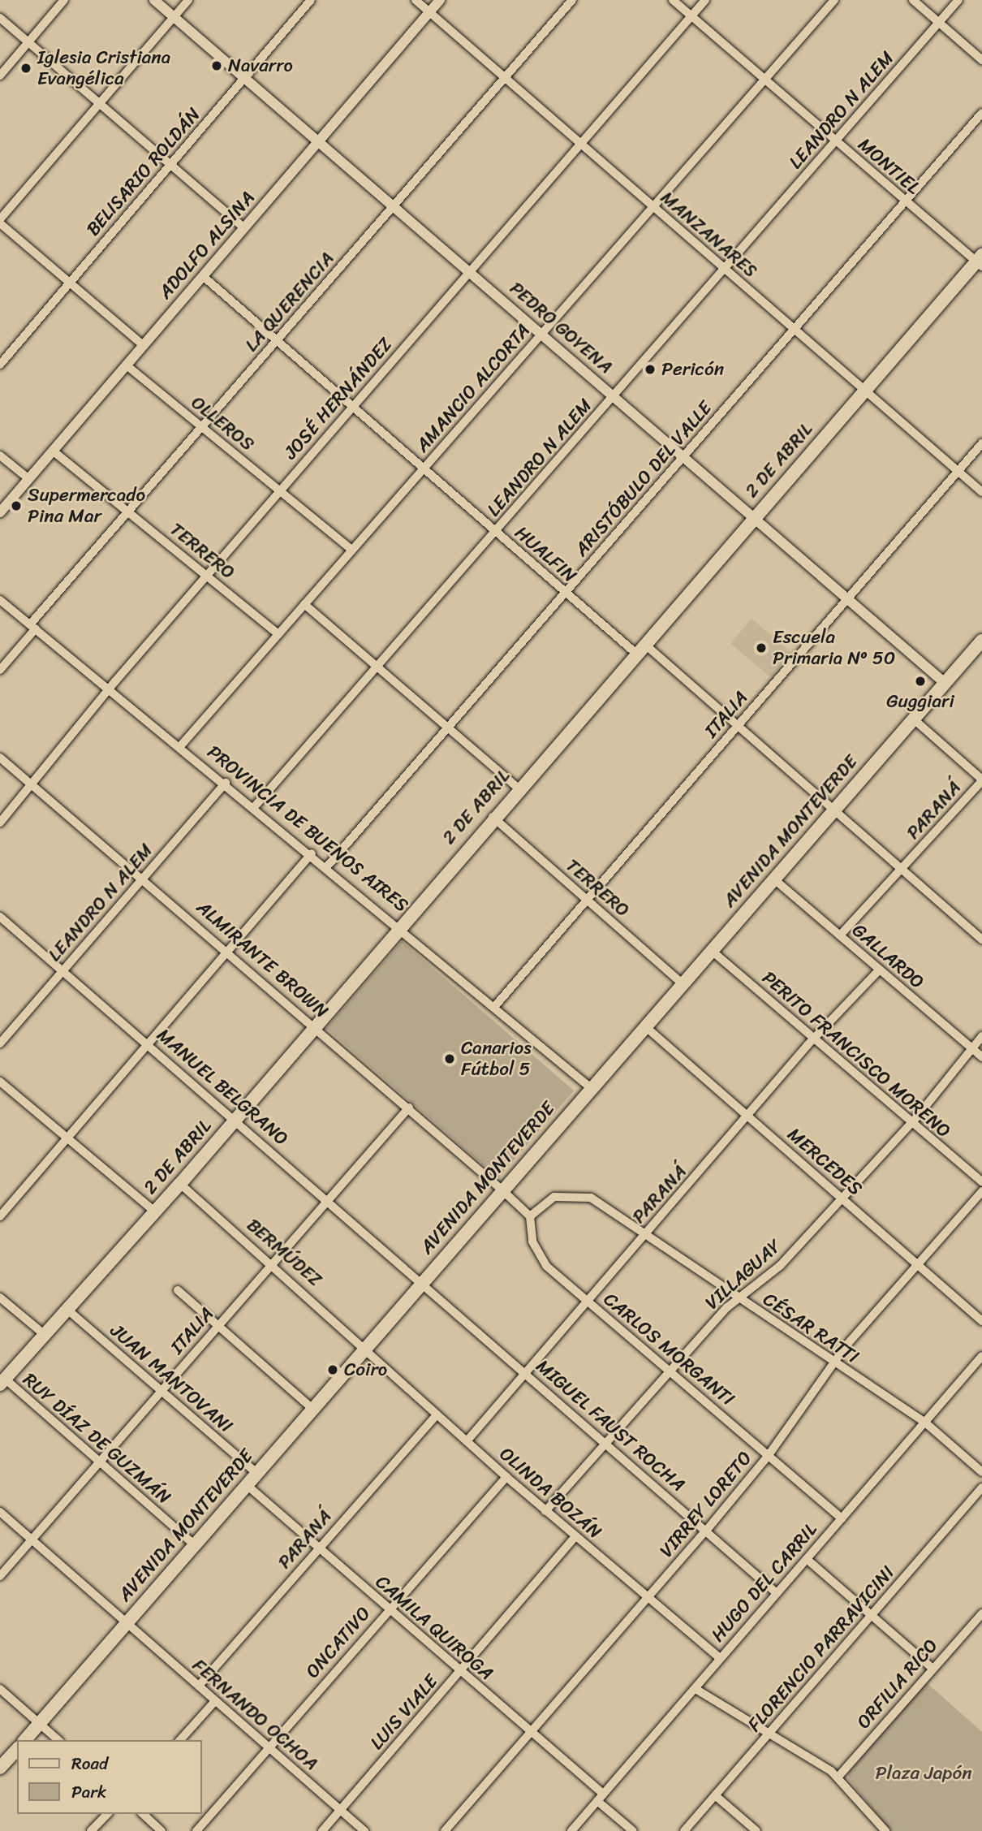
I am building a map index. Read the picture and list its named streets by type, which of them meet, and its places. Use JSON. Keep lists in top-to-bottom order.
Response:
{
  "streets": {
    "main road": ["2 DE ABRIL", "AVENIDA MONTEVERDE"],
    "street": [
      "LEANDRO N ALEM",
      "MONTIEL",
      "BELISARIO ROLDÁN",
      "MANZANARES",
      "ADOLFO ALSINA",
      "LA QUERENCIA",
      "PEDRO GOYENA",
      "AMANCIO ALCORTA",
      "JOSÉ HERNÁNDEZ",
      "OLLEROS",
      "ARISTÓBULO DEL VALLE",
      "TERRERO",
      "HUALFIN",
      "ITALIA",
      "PARANÁ",
      "PROVINCIA DE BUENOS AIRES",
      "GALLARDO",
      "ALMIRANTE BROWN",
      "PERITO FRANCISCO MORENO",
      "MANUEL BELGRANO",
      "MERCEDES",
      "BERMÚDEZ",
      "VILLAGUAY",
      "CÉSAR RATTI",
      "CARLOS MORGANTI",
      "JUAN MANTOVANI",
      "MIGUEL FAUST ROCHA",
      "RUY DÍAZ DE GUZMÁN",
      "OLINDA BOZÁN",
      "VIRREY LORETO",
      "HUGO DEL CARRIL",
      "CAMILA QUIROGA",
      "ONCATIVO",
      "FLORENCIO PARRAVICINI",
      "ORFILIA RICO",
      "LUIS VIALE",
      "FERNANDO OCHOA"
    ]
  },
  "crossings": [
    ["LEANDRO N ALEM", "MONTIEL"],
    ["LEANDRO N ALEM", "MANZANARES"],
    ["LEANDRO N ALEM", "PEDRO GOYENA"],
    ["LEANDRO N ALEM", "HUALFIN"],
    ["LEANDRO N ALEM", "PROVINCIA DE BUENOS AIRES"],
    ["LEANDRO N ALEM", "ALMIRANTE BROWN"],
    ["LEANDRO N ALEM", "MANUEL BELGRANO"],
    ["MONTIEL", "AMANCIO ALCORTA"],
    ["MONTIEL", "JOSÉ HERNÁNDEZ"],
    ["MONTIEL", "2 DE ABRIL"],
    ["MONTIEL", "ARISTÓBULO DEL VALLE"],
    ["BELISARIO ROLDÁN", "PEDRO GOYENA"],
    ["MANZANARES", "ADOLFO ALSINA"],
    ["MANZANARES", "LA QUERENCIA"],
    ["MANZANARES", "AMANCIO ALCORTA"],
    ["MANZANARES", "JOSÉ HERNÁNDEZ"],
    ["MANZANARES", "2 DE ABRIL"],
    ["MANZANARES", "ARISTÓBULO DEL VALLE"],
    ["MANZANARES", "ITALIA"],
    ["ADOLFO ALSINA", "PEDRO GOYENA"],
    ["ADOLFO ALSINA", "OLLEROS"],
    ["ADOLFO ALSINA", "TERRERO"],
    ["ADOLFO ALSINA", "HUALFIN"],
    ["LA QUERENCIA", "PEDRO GOYENA"],
    ["LA QUERENCIA", "OLLEROS"],
    ["LA QUERENCIA", "TERRERO"],
    ["LA QUERENCIA", "HUALFIN"],
    ["LA QUERENCIA", "PROVINCIA DE BUENOS AIRES"],
    ["PEDRO GOYENA", "AMANCIO ALCORTA"],
    ["PEDRO GOYENA", "JOSÉ HERNÁNDEZ"],
    ["PEDRO GOYENA", "2 DE ABRIL"],
    ["PEDRO GOYENA", "ARISTÓBULO DEL VALLE"],
    ["PEDRO GOYENA", "ITALIA"],
    ["PEDRO GOYENA", "AVENIDA MONTEVERDE"],
    ["AMANCIO ALCORTA", "OLLEROS"],
    ["AMANCIO ALCORTA", "TERRERO"],
    ["AMANCIO ALCORTA", "HUALFIN"],
    ["AMANCIO ALCORTA", "PROVINCIA DE BUENOS AIRES"],
    ["JOSÉ HERNÁNDEZ", "OLLEROS"],
    ["JOSÉ HERNÁNDEZ", "TERRERO"],
    ["JOSÉ HERNÁNDEZ", "HUALFIN"],
    ["JOSÉ HERNÁNDEZ", "PROVINCIA DE BUENOS AIRES"],
    ["JOSÉ HERNÁNDEZ", "ALMIRANTE BROWN"],
    ["2 DE ABRIL", "TERRERO"],
    ["2 DE ABRIL", "HUALFIN"],
    ["2 DE ABRIL", "PROVINCIA DE BUENOS AIRES"],
    ["2 DE ABRIL", "ALMIRANTE BROWN"],
    ["2 DE ABRIL", "MANUEL BELGRANO"],
    ["2 DE ABRIL", "BERMÚDEZ"],
    ["2 DE ABRIL", "JUAN MANTOVANI"],
    ["2 DE ABRIL", "RUY DÍAZ DE GUZMÁN"],
    ["ARISTÓBULO DEL VALLE", "HUALFIN"],
    ["ARISTÓBULO DEL VALLE", "PROVINCIA DE BUENOS AIRES"],
    ["TERRERO", "ITALIA"],
    ["TERRERO", "AVENIDA MONTEVERDE"],
    ["HUALFIN", "ITALIA"],
    ["HUALFIN", "PARANÁ"],
    ["HUALFIN", "AVENIDA MONTEVERDE"],
    ["ITALIA", "PROVINCIA DE BUENOS AIRES"],
    ["ITALIA", "ALMIRANTE BROWN"],
    ["ITALIA", "MANUEL BELGRANO"],
    ["ITALIA", "BERMÚDEZ"],
    ["ITALIA", "JUAN MANTOVANI"],
    ["ITALIA", "RUY DÍAZ DE GUZMÁN"],
    ["ITALIA", "FERNANDO OCHOA"],
    ["PARANÁ", "GALLARDO"],
    ["PARANÁ", "PERITO FRANCISCO MORENO"],
    ["PARANÁ", "MERCEDES"],
    ["PARANÁ", "CÉSAR RATTI"],
    ["PARANÁ", "CARLOS MORGANTI"],
    ["PARANÁ", "MIGUEL FAUST ROCHA"],
    ["PARANÁ", "OLINDA BOZÁN"],
    ["PARANÁ", "CAMILA QUIROGA"],
    ["PARANÁ", "FERNANDO OCHOA"],
    ["PROVINCIA DE BUENOS AIRES", "AVENIDA MONTEVERDE"],
    ["AVENIDA MONTEVERDE", "GALLARDO"],
    ["AVENIDA MONTEVERDE", "ALMIRANTE BROWN"],
    ["AVENIDA MONTEVERDE", "PERITO FRANCISCO MORENO"],
    ["AVENIDA MONTEVERDE", "MANUEL BELGRANO"],
    ["AVENIDA MONTEVERDE", "MERCEDES"],
    ["AVENIDA MONTEVERDE", "BERMÚDEZ"],
    ["AVENIDA MONTEVERDE", "JUAN MANTOVANI"],
    ["AVENIDA MONTEVERDE", "MIGUEL FAUST ROCHA"],
    ["AVENIDA MONTEVERDE", "RUY DÍAZ DE GUZMÁN"],
    ["AVENIDA MONTEVERDE", "OLINDA BOZÁN"],
    ["AVENIDA MONTEVERDE", "CAMILA QUIROGA"],
    ["AVENIDA MONTEVERDE", "FERNANDO OCHOA"],
    ["GALLARDO", "VILLAGUAY"],
    ["PERITO FRANCISCO MORENO", "VILLAGUAY"],
    ["MANUEL BELGRANO", "MIGUEL FAUST ROCHA"],
    ["MERCEDES", "VILLAGUAY"],
    ["MERCEDES", "VIRREY LORETO"],
    ["BERMÚDEZ", "OLINDA BOZÁN"],
    ["VILLAGUAY", "CÉSAR RATTI"],
    ["VILLAGUAY", "CARLOS MORGANTI"],
    ["VILLAGUAY", "MIGUEL FAUST ROCHA"],
    ["VILLAGUAY", "OLINDA BOZÁN"],
    ["CÉSAR RATTI", "CARLOS MORGANTI"],
    ["CÉSAR RATTI", "VIRREY LORETO"],
    ["CÉSAR RATTI", "HUGO DEL CARRIL"],
    ["CARLOS MORGANTI", "VIRREY LORETO"],
    ["CARLOS MORGANTI", "HUGO DEL CARRIL"],
    ["MIGUEL FAUST ROCHA", "VIRREY LORETO"],
    ["MIGUEL FAUST ROCHA", "HUGO DEL CARRIL"],
    ["OLINDA BOZÁN", "VIRREY LORETO"],
    ["OLINDA BOZÁN", "HUGO DEL CARRIL"],
    ["OLINDA BOZÁN", "ONCATIVO"],
    ["OLINDA BOZÁN", "LUIS VIALE"],
    ["VIRREY LORETO", "CAMILA QUIROGA"],
    ["HUGO DEL CARRIL", "CAMILA QUIROGA"],
    ["CAMILA QUIROGA", "ONCATIVO"],
    ["CAMILA QUIROGA", "LUIS VIALE"],
    ["ONCATIVO", "FERNANDO OCHOA"],
    ["LUIS VIALE", "FERNANDO OCHOA"]
  ],
  "parks": ["Plaza Japón"],
  "places": [
    "Navarro",
    "Iglesia Cristiana Evangélica",
    "Pericón",
    "Supermercado Pina Mar",
    "Escuela Primaria Nº 50",
    "Guggiari",
    "Canarios Fútbol 5",
    "Coiro"
  ],
  "legend": ["Road", "Park"]
}
